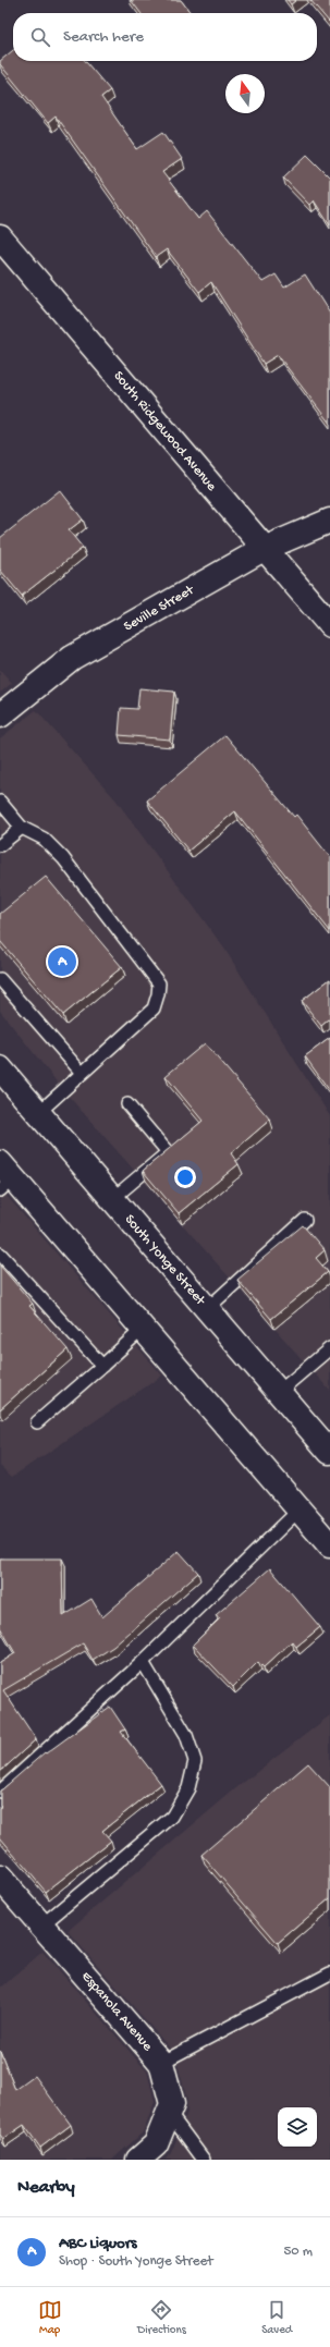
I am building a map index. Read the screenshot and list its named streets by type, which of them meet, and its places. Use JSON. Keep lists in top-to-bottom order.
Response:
{
  "streets": {
    "street": [
      "South Ridgewood Avenue",
      "Seville Street",
      "South Yonge Street",
      "Espanola Avenue"
    ]
  },
  "crossings": [
    ["South Ridgewood Avenue", "Seville Street"]
  ],
  "north": "top",
  "page": {
    "search": "Search here",
    "pins": "A",
    "heading": "Nearby",
    "list": [
      {
        "mark": "A",
        "name": "ABC Liquors",
        "note": "Shop · South Yonge Street",
        "value": "50 m"
      }
    ],
    "nav": ["Map", "Directions", "Saved"]
  }
}
